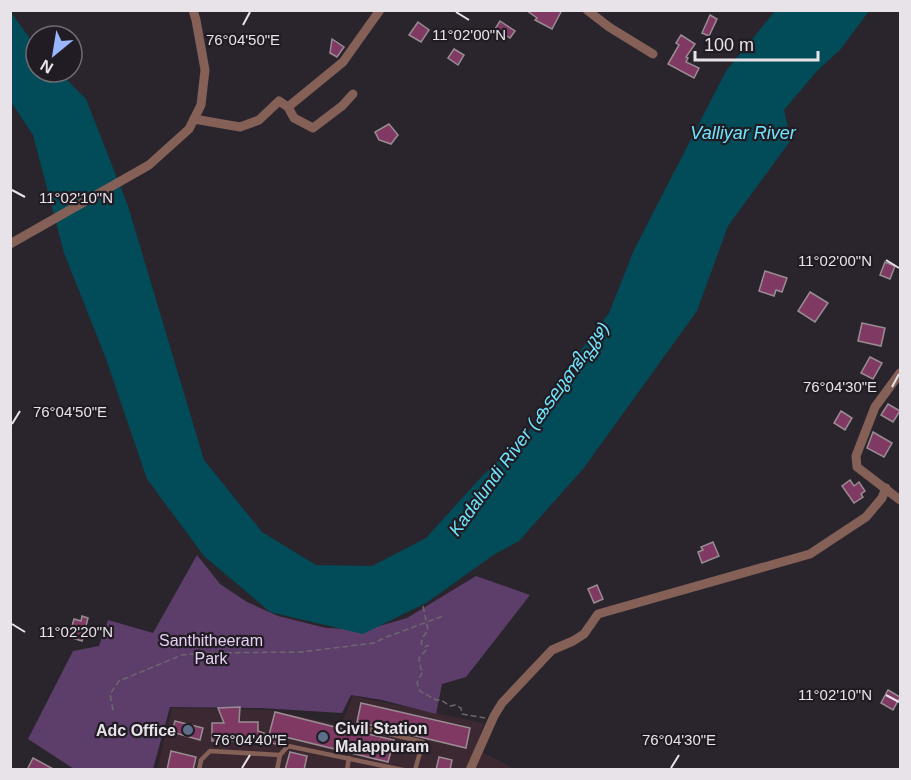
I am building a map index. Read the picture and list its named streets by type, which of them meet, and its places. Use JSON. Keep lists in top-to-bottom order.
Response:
{
  "water": ["Valliyar River", "Kadalundi River (കടലുണ്ടിപ്പുഴ)"],
  "parks": ["Santhitheeram Park"],
  "places": ["Adc Office", "Civil Station Malappuram"],
  "scale_bar": "100 m",
  "north": "bottom left",
  "coordinates": [
    "11°02'00\"N",
    "76°04'50\"E",
    "11°02'10\"N",
    "76°04'30\"E",
    "11°02'20\"N",
    "76°04'40\"E"
  ]
}
